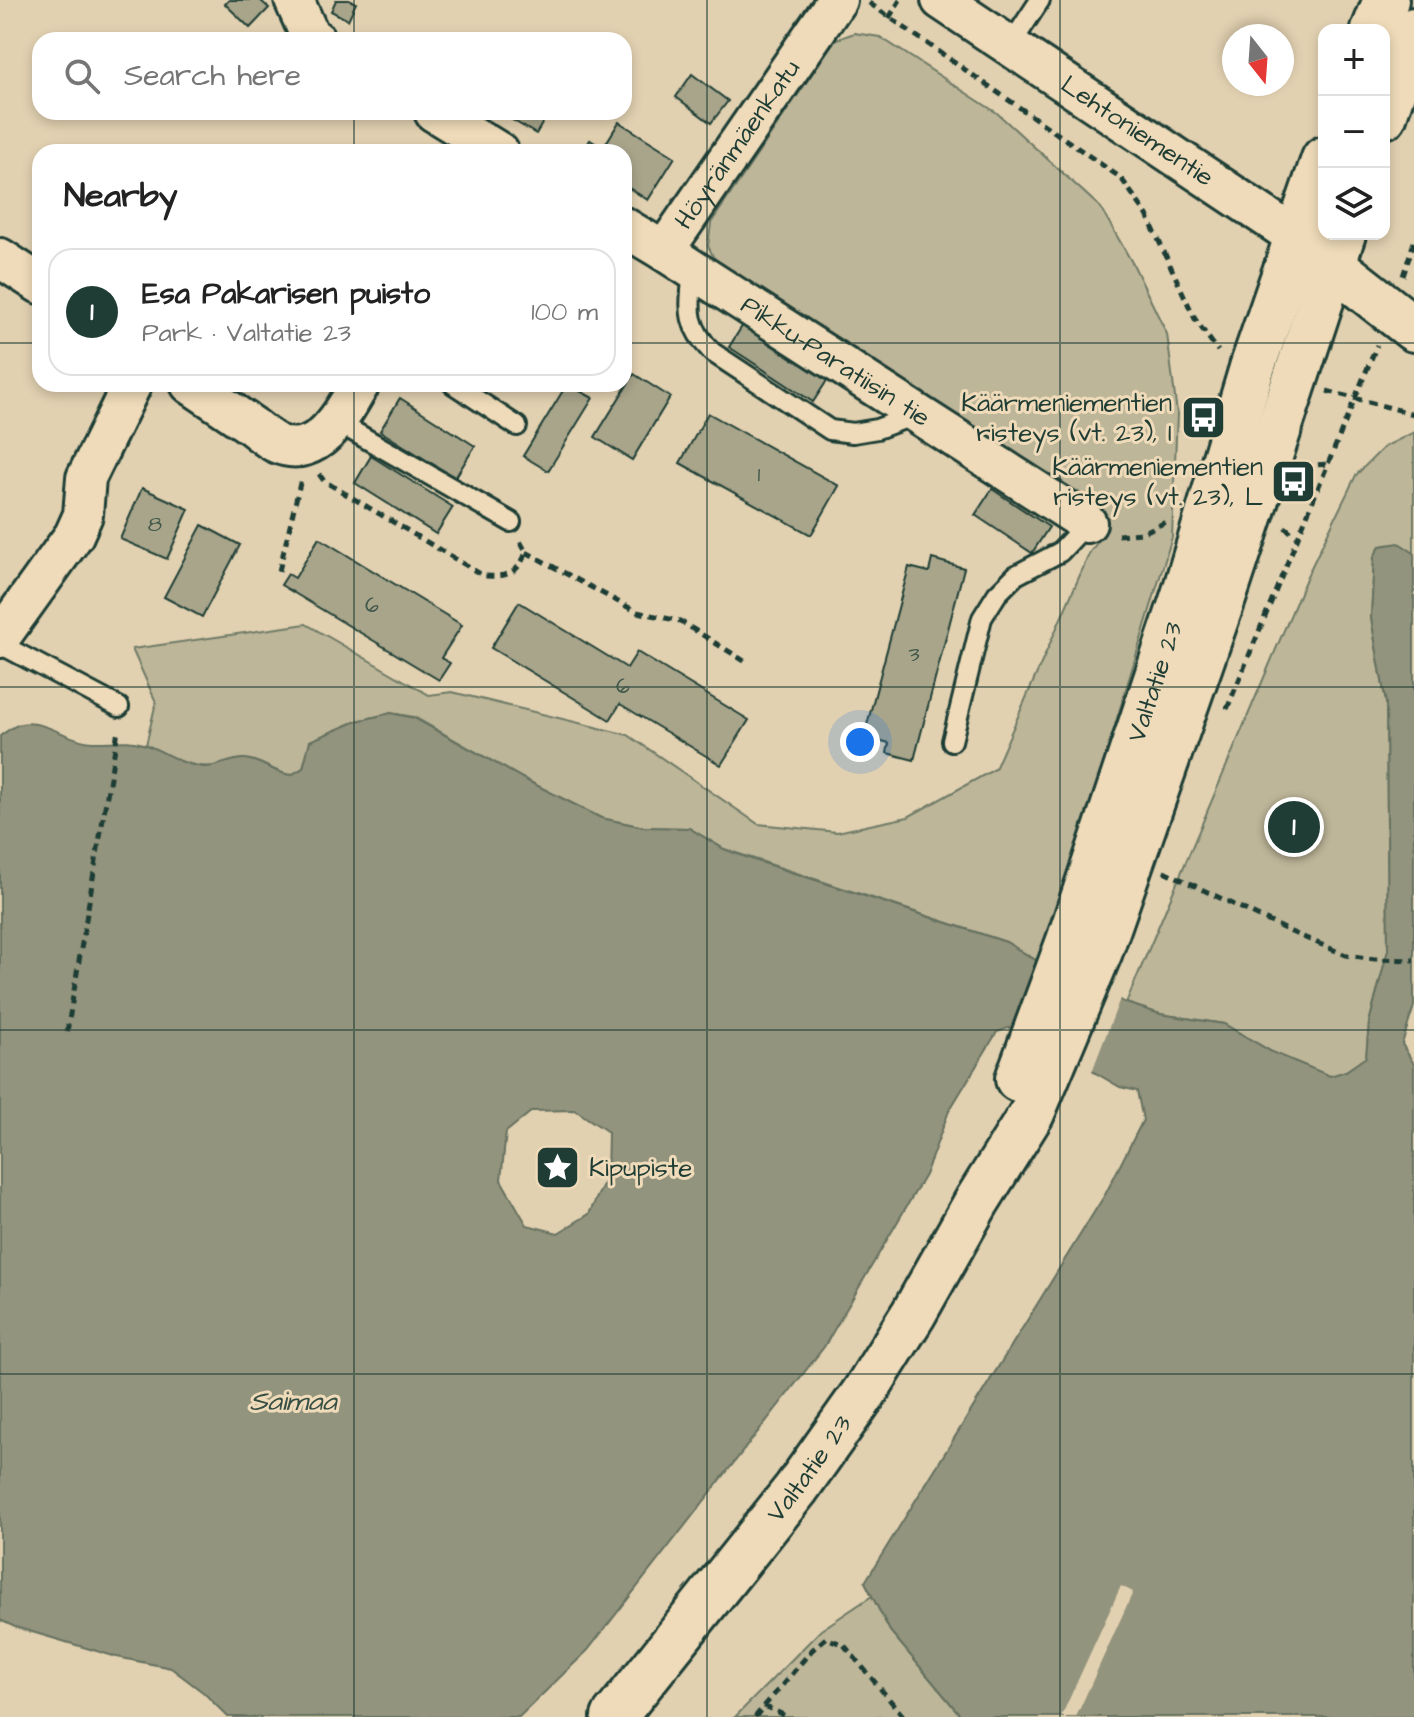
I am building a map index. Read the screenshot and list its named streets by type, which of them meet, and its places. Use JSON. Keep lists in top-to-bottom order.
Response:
{
  "streets": {
    "main road": ["Lehtoniementie", "Valtatie 23"],
    "street": ["Höyränmäenkatu", "Pikku-Paratiisin tie"]
  },
  "crossings": [
    ["Lehtoniementie", "Valtatie 23"],
    ["Höyränmäenkatu", "Pikku-Paratiisin tie"]
  ],
  "water": ["Saimaa"],
  "places": {
    "bus stop": ["Käärmeniementien risteys (vt. 23), I", "Käärmeniementien risteys (vt. 23), L"],
    "place": ["Kipupiste"]
  },
  "house_numbers": [
    "1",
    "8",
    "6",
    "3",
    "6"
  ],
  "north": "bottom",
  "page": {
    "map_buttons": ["+", "−"],
    "search": "Search here",
    "heading": "Nearby",
    "list": [
      {
        "mark": "1",
        "name": "Esa Pakarisen puisto",
        "note": "Park · Valtatie 23",
        "value": "100 m"
      }
    ],
    "pins": "1"
  }
}
